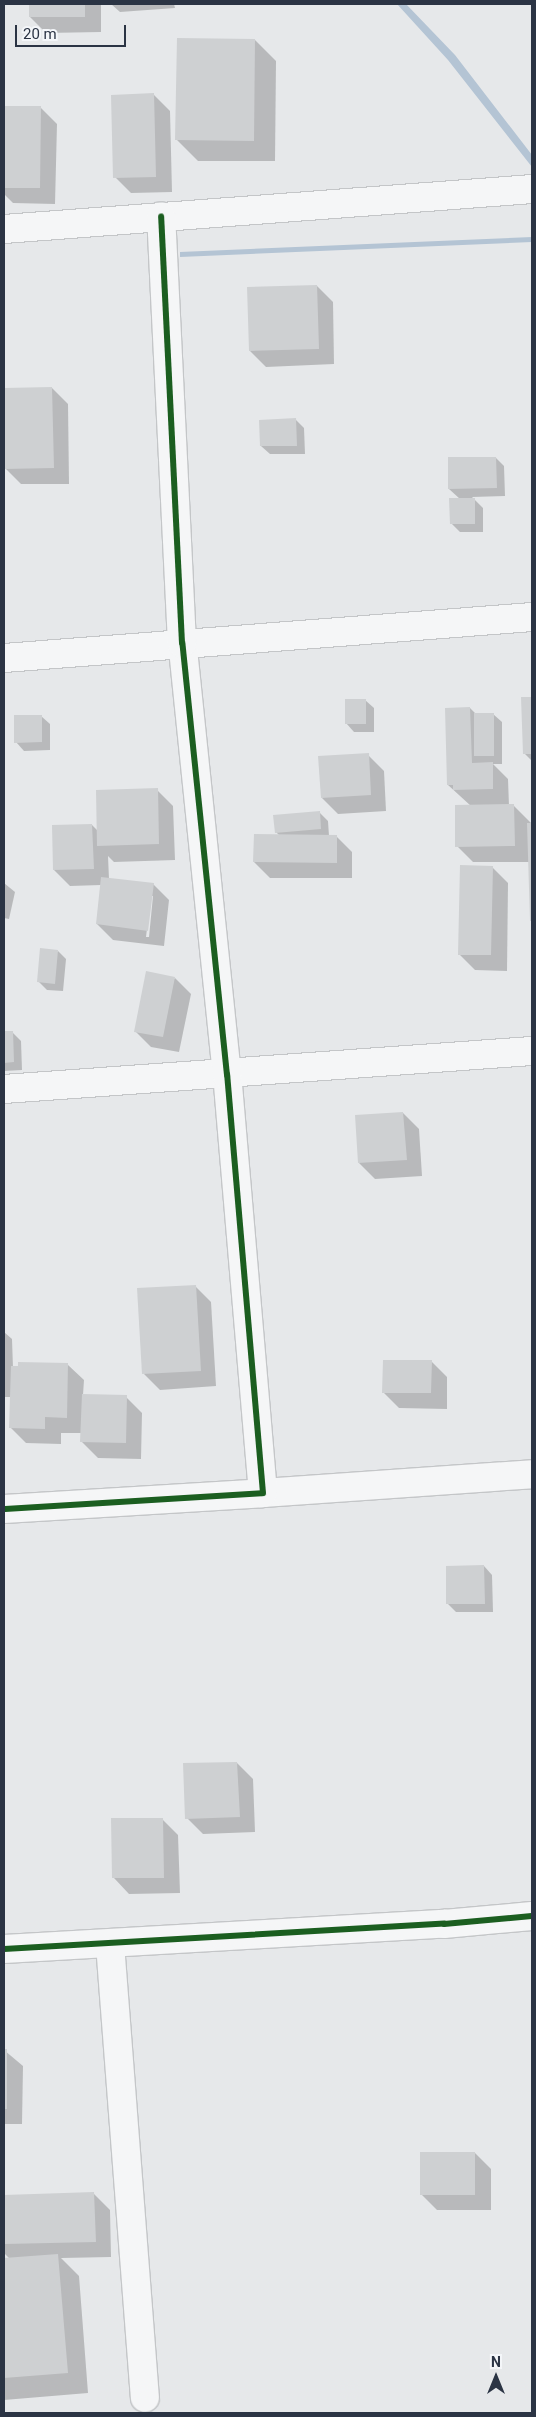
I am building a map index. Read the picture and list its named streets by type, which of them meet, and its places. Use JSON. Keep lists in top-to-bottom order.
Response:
{
  "scale_bar": "20 m",
  "north": "top"
}
